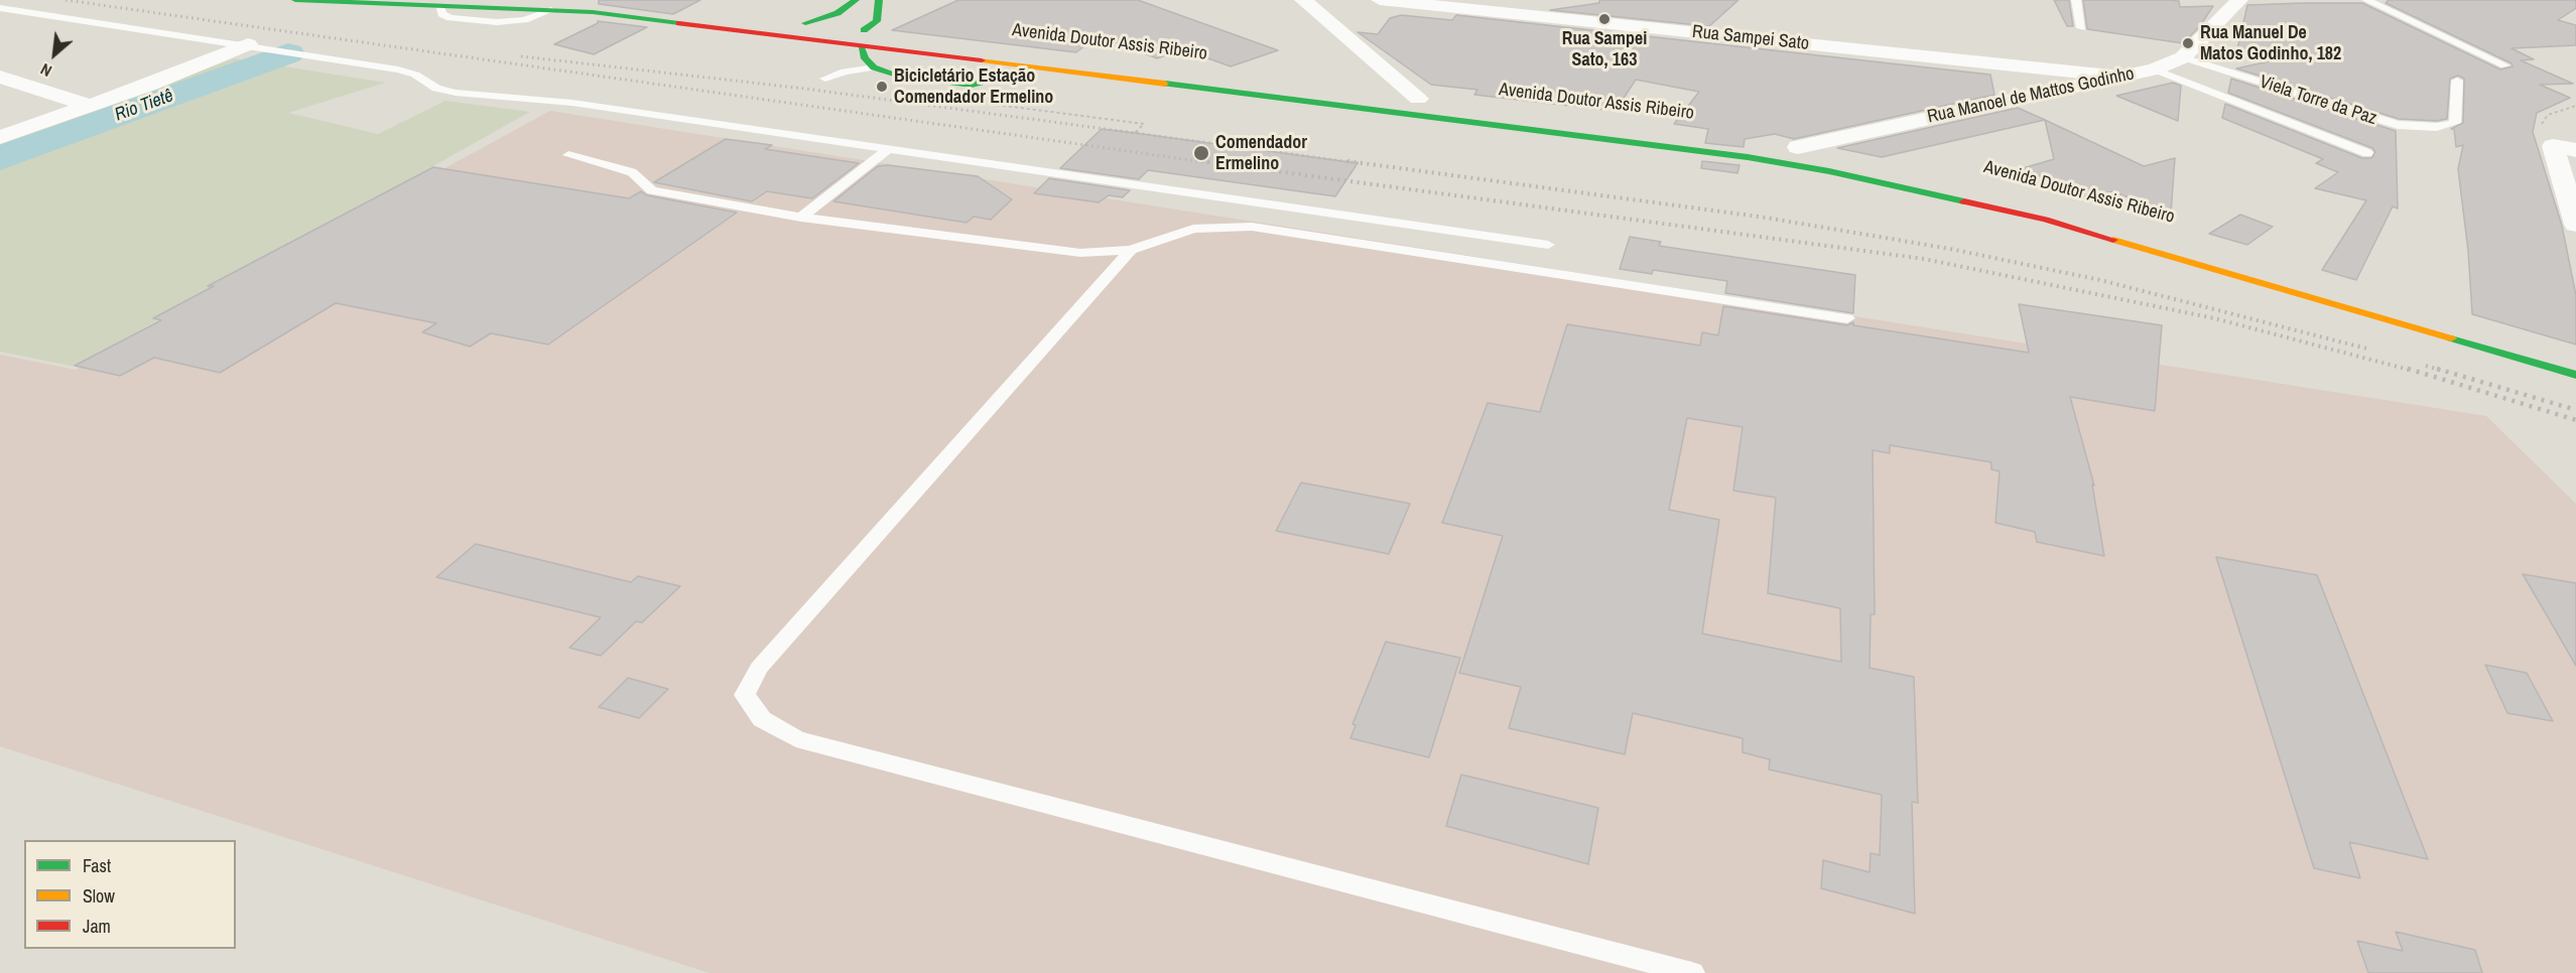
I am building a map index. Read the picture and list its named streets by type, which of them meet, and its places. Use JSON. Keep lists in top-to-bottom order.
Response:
{
  "streets": {
    "main road": ["Avenida Doutor Assis Ribeiro"],
    "street": ["Rua Sampei Sato", "Rua Manoel de Mattos Godinho"],
    "lane": ["Viela Torre da Paz"]
  },
  "crossings": [
    ["Rua Sampei Sato", "Rua Manoel de Mattos Godinho"],
    ["Rua Manoel de Mattos Godinho", "Viela Torre da Paz"]
  ],
  "water": ["Rio Tietê"],
  "places": [
    "Rua Sampei Sato, 163",
    "Rua Manuel De Matos Godinho, 182",
    "Bicicletário Estação Comendador Ermelino",
    "Comendador Ermelino"
  ],
  "legend": ["Fast", "Slow", "Jam"],
  "north": "bottom left"
}
